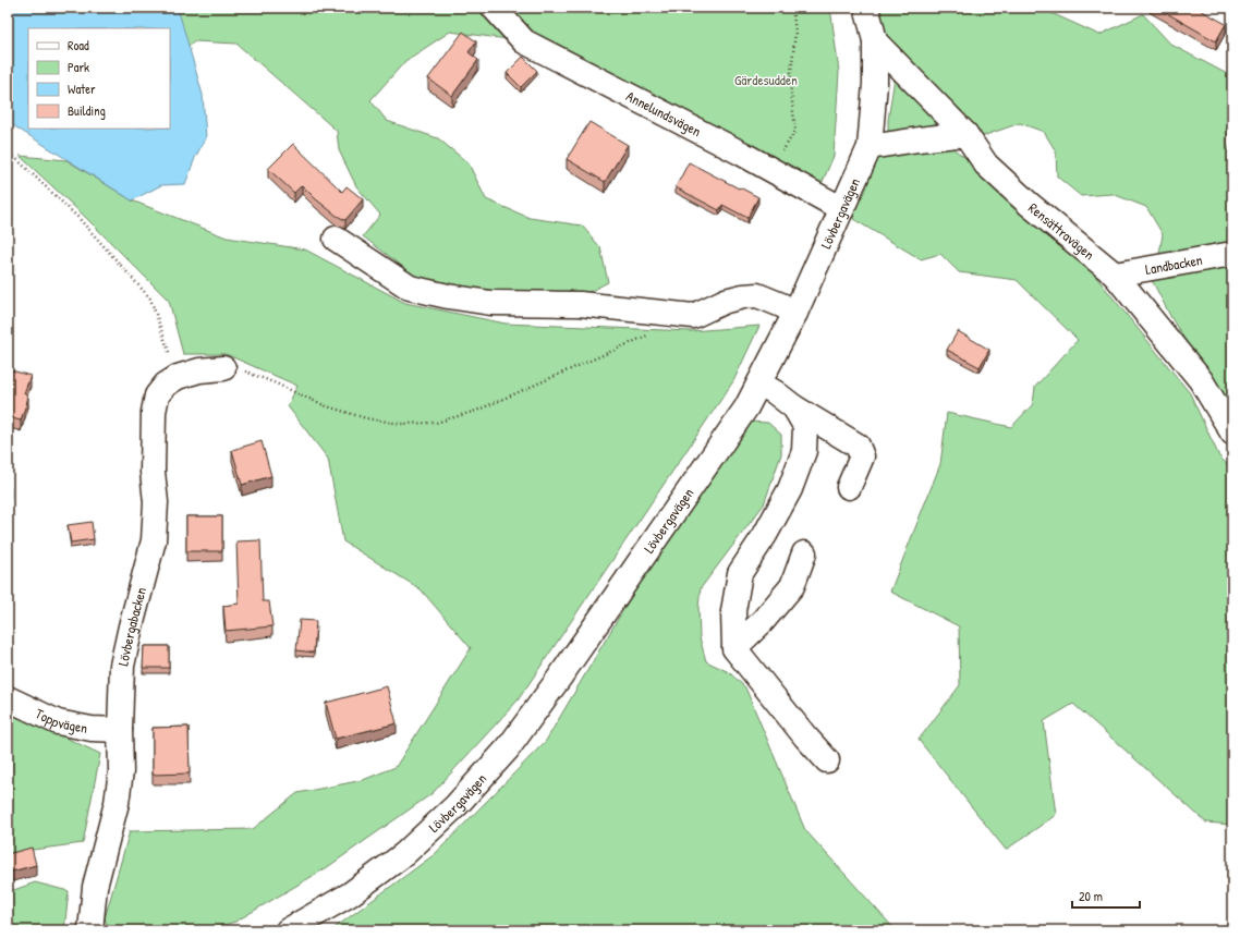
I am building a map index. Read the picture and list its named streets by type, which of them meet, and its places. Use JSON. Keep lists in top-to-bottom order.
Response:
{
  "streets": {
    "street": [
      "Annelundsvägen",
      "Lövbergavägen",
      "Rensättravägen",
      "Landbacken",
      "Lövbergabacken",
      "Toppvägen"
    ]
  },
  "crossings": [
    ["Annelundsvägen", "Lövbergavägen"],
    ["Lövbergavägen", "Rensättravägen"],
    ["Rensättravägen", "Landbacken"],
    ["Lövbergabacken", "Toppvägen"]
  ],
  "parks": ["Gärdesudden"],
  "legend": [
    "Road",
    "Park",
    "Water",
    "Building"
  ],
  "scale_bar": "20 m"
}
